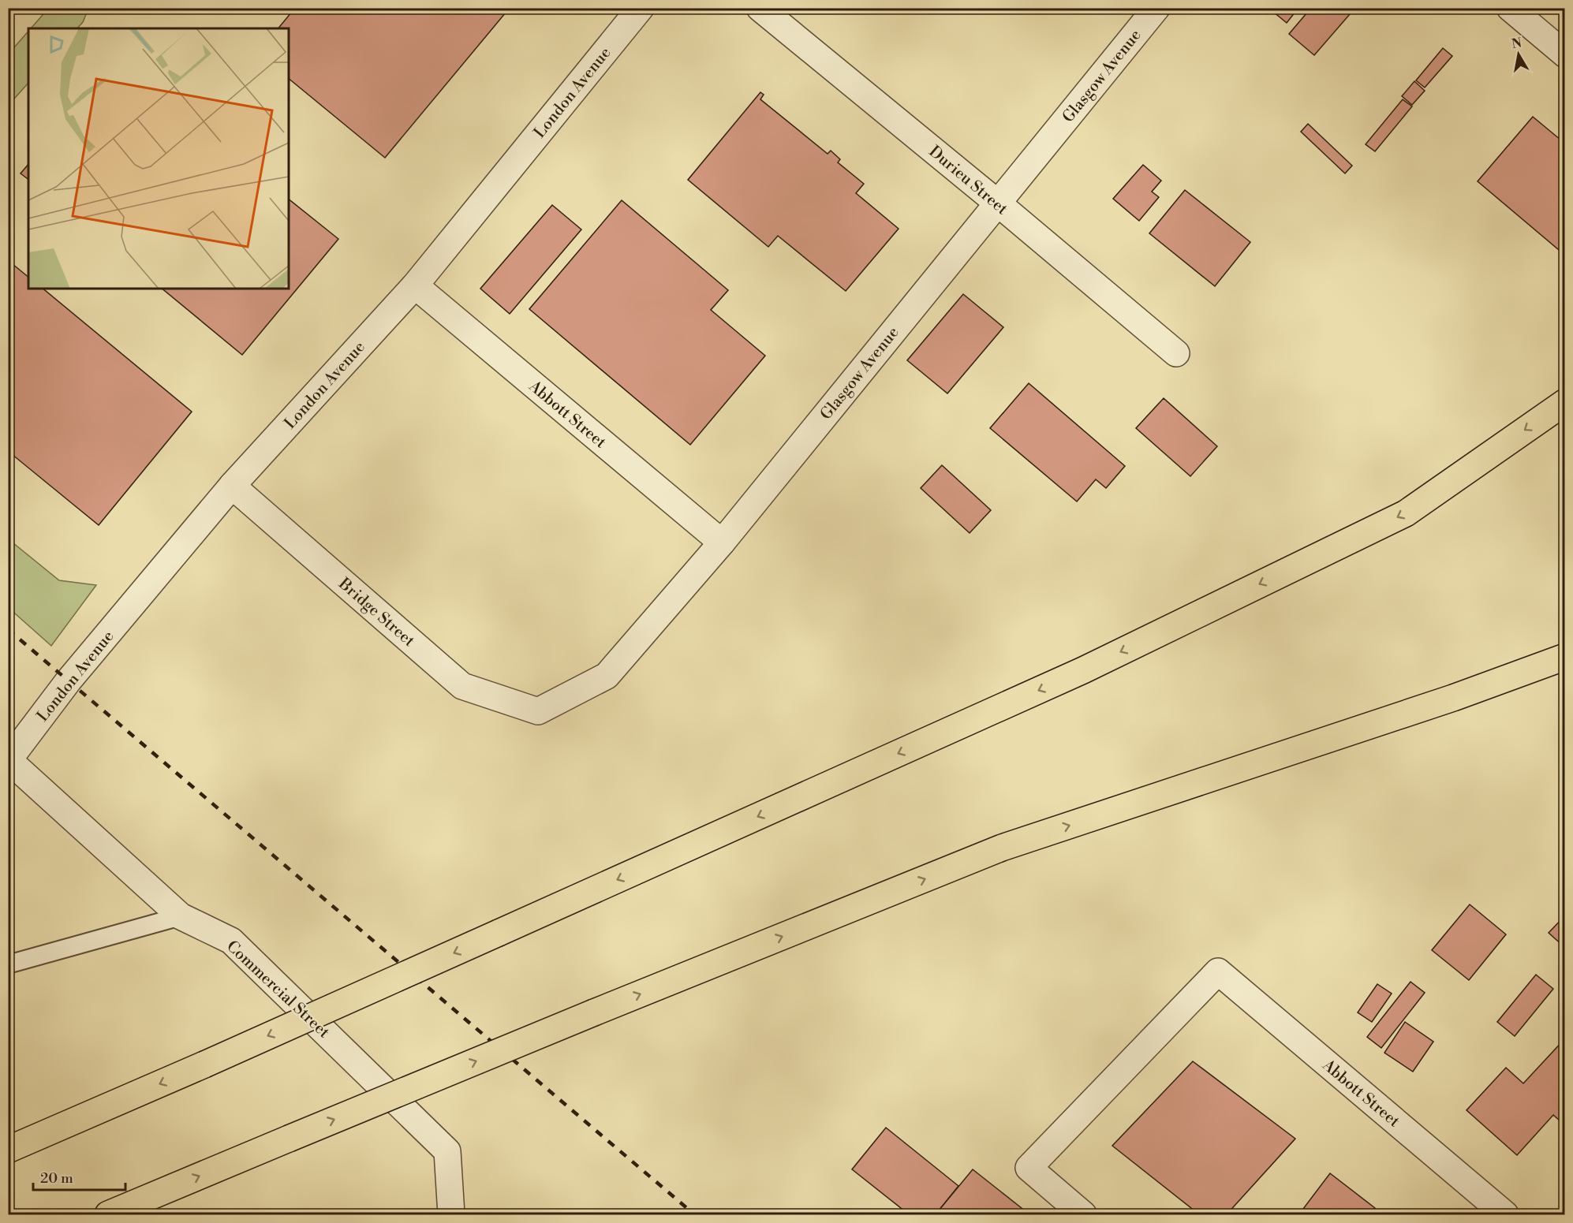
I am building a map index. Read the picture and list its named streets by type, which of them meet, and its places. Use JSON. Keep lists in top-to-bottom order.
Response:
{
  "streets": {
    "street": [
      "Glasgow Avenue",
      "London Avenue",
      "Durieu Street",
      "Abbott Street",
      "Bridge Street",
      "Commercial Street"
    ]
  },
  "crossings": [
    ["Glasgow Avenue", "Durieu Street"],
    ["Glasgow Avenue", "Abbott Street"],
    ["Glasgow Avenue", "Bridge Street"],
    ["London Avenue", "Abbott Street"],
    ["London Avenue", "Bridge Street"],
    ["London Avenue", "Commercial Street"]
  ],
  "scale_bar": "20 m",
  "north": "top"
}
